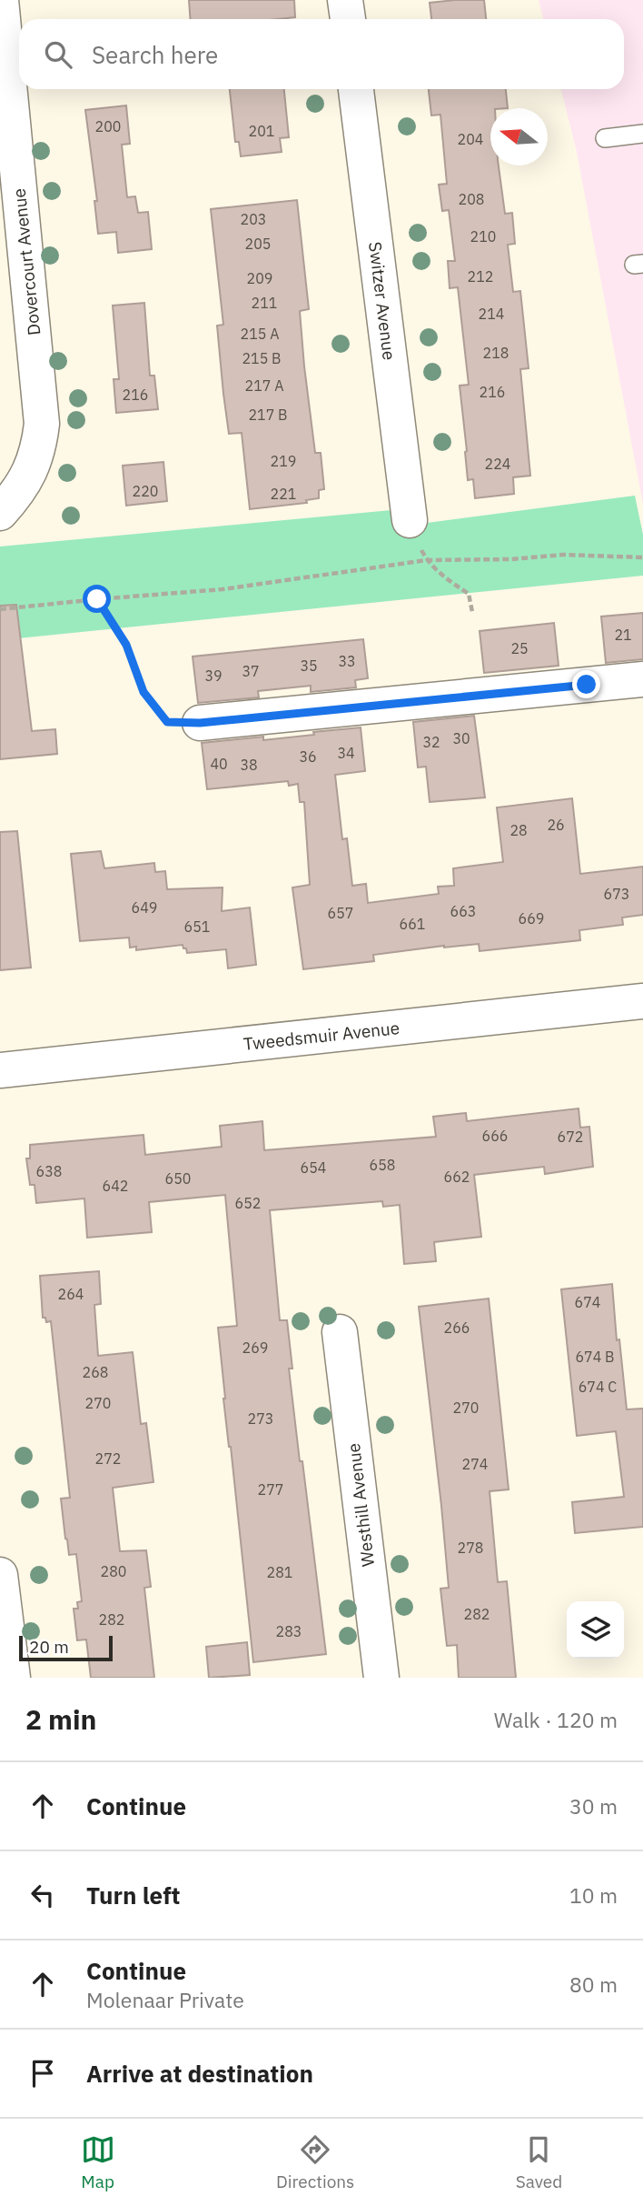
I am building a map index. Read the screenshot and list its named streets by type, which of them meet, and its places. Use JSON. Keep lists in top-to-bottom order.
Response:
{
  "streets": {
    "street": [
      "Dovercourt Avenue",
      "Switzer Avenue",
      "Tweedsmuir Avenue",
      "Westhill Avenue"
    ]
  },
  "house_numbers": [
    "200",
    "201",
    "204",
    "208",
    "203",
    "210",
    "205",
    "212",
    "209",
    "211",
    "214",
    "215 A",
    "218",
    "215 B",
    "217 A",
    "216",
    "216",
    "217 B",
    "219",
    "224",
    "220",
    "221",
    "21",
    "25",
    "33",
    "35",
    "37",
    "39",
    "30",
    "32",
    "34",
    "36",
    "40",
    "38",
    "26",
    "28",
    "673",
    "649",
    "663",
    "657",
    "669",
    "661",
    "651",
    "666",
    "672",
    "658",
    "654",
    "638",
    "662",
    "650",
    "642",
    "652",
    "264",
    "674",
    "266",
    "269",
    "674 B",
    "268",
    "674 C",
    "270",
    "270",
    "273",
    "272",
    "274",
    "277",
    "278",
    "280",
    "281",
    "282",
    "282",
    "283"
  ],
  "scale_bar": "20 m",
  "north": "left",
  "page": {
    "search": "Search here",
    "scale": "20 m",
    "heading": ["2 min", "Walk · 120 m"],
    "list": [
      ["Continue", "30 m"],
      ["Turn left", "10 m"],
      ["Continue", "Molenaar Private", "80 m"],
      "Arrive at destination"
    ],
    "nav": ["Map", "Directions", "Saved"]
  }
}
